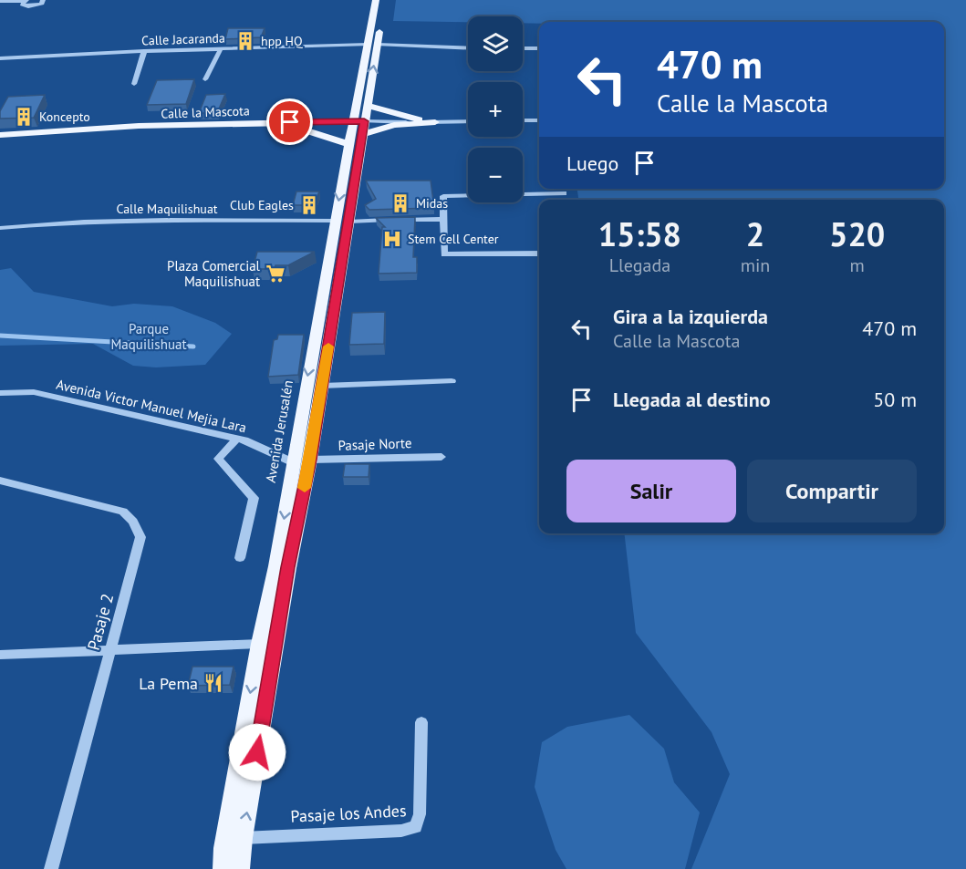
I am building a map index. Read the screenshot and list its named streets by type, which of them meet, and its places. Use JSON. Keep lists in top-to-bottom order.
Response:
{
  "streets": {
    "main road": ["Calle la Mascota", "Avenida Jerusalén"],
    "street": [
      "Calle Jacaranda",
      "Calle Maquilishuat",
      "Avenida Victor Manuel Mejia Lara",
      "Pasaje Norte",
      "Pasaje 2",
      "Pasaje los Andes"
    ]
  },
  "crossings": [
    ["Calle Jacaranda", "Avenida Jerusalén"],
    ["Calle la Mascota", "Avenida Jerusalén"],
    ["Calle Maquilishuat", "Avenida Jerusalén"],
    ["Avenida Victor Manuel Mejia Lara", "Avenida Jerusalén"],
    ["Avenida Jerusalén", "Pasaje Norte"],
    ["Avenida Jerusalén", "Pasaje los Andes"]
  ],
  "parks": ["Parque Maquilishuat"],
  "places": {
    "building": [
      "hpp HQ",
      "Koncepto",
      "Midas",
      "Club Eagles"
    ],
    "hospital": ["Stem Cell Center"],
    "supermarket": ["Plaza Comercial Maquilishuat"],
    "restaurant": ["La Pema"]
  },
  "page": {
    "map_buttons": ["+", "−"],
    "turn": ["470 m", "Calle la Mascota"],
    "then": "Luego",
    "eta": [
      "15:58",
      "Llegada",
      "2",
      "min",
      "520",
      "m"
    ],
    "list": [
      {
        "name": "Gira a la izquierda",
        "note": "Calle la Mascota",
        "value": "470 m"
      },
      {
        "name": "Llegada al destino",
        "value": "50 m"
      }
    ],
    "buttons": ["Salir", "Compartir"]
  }
}
